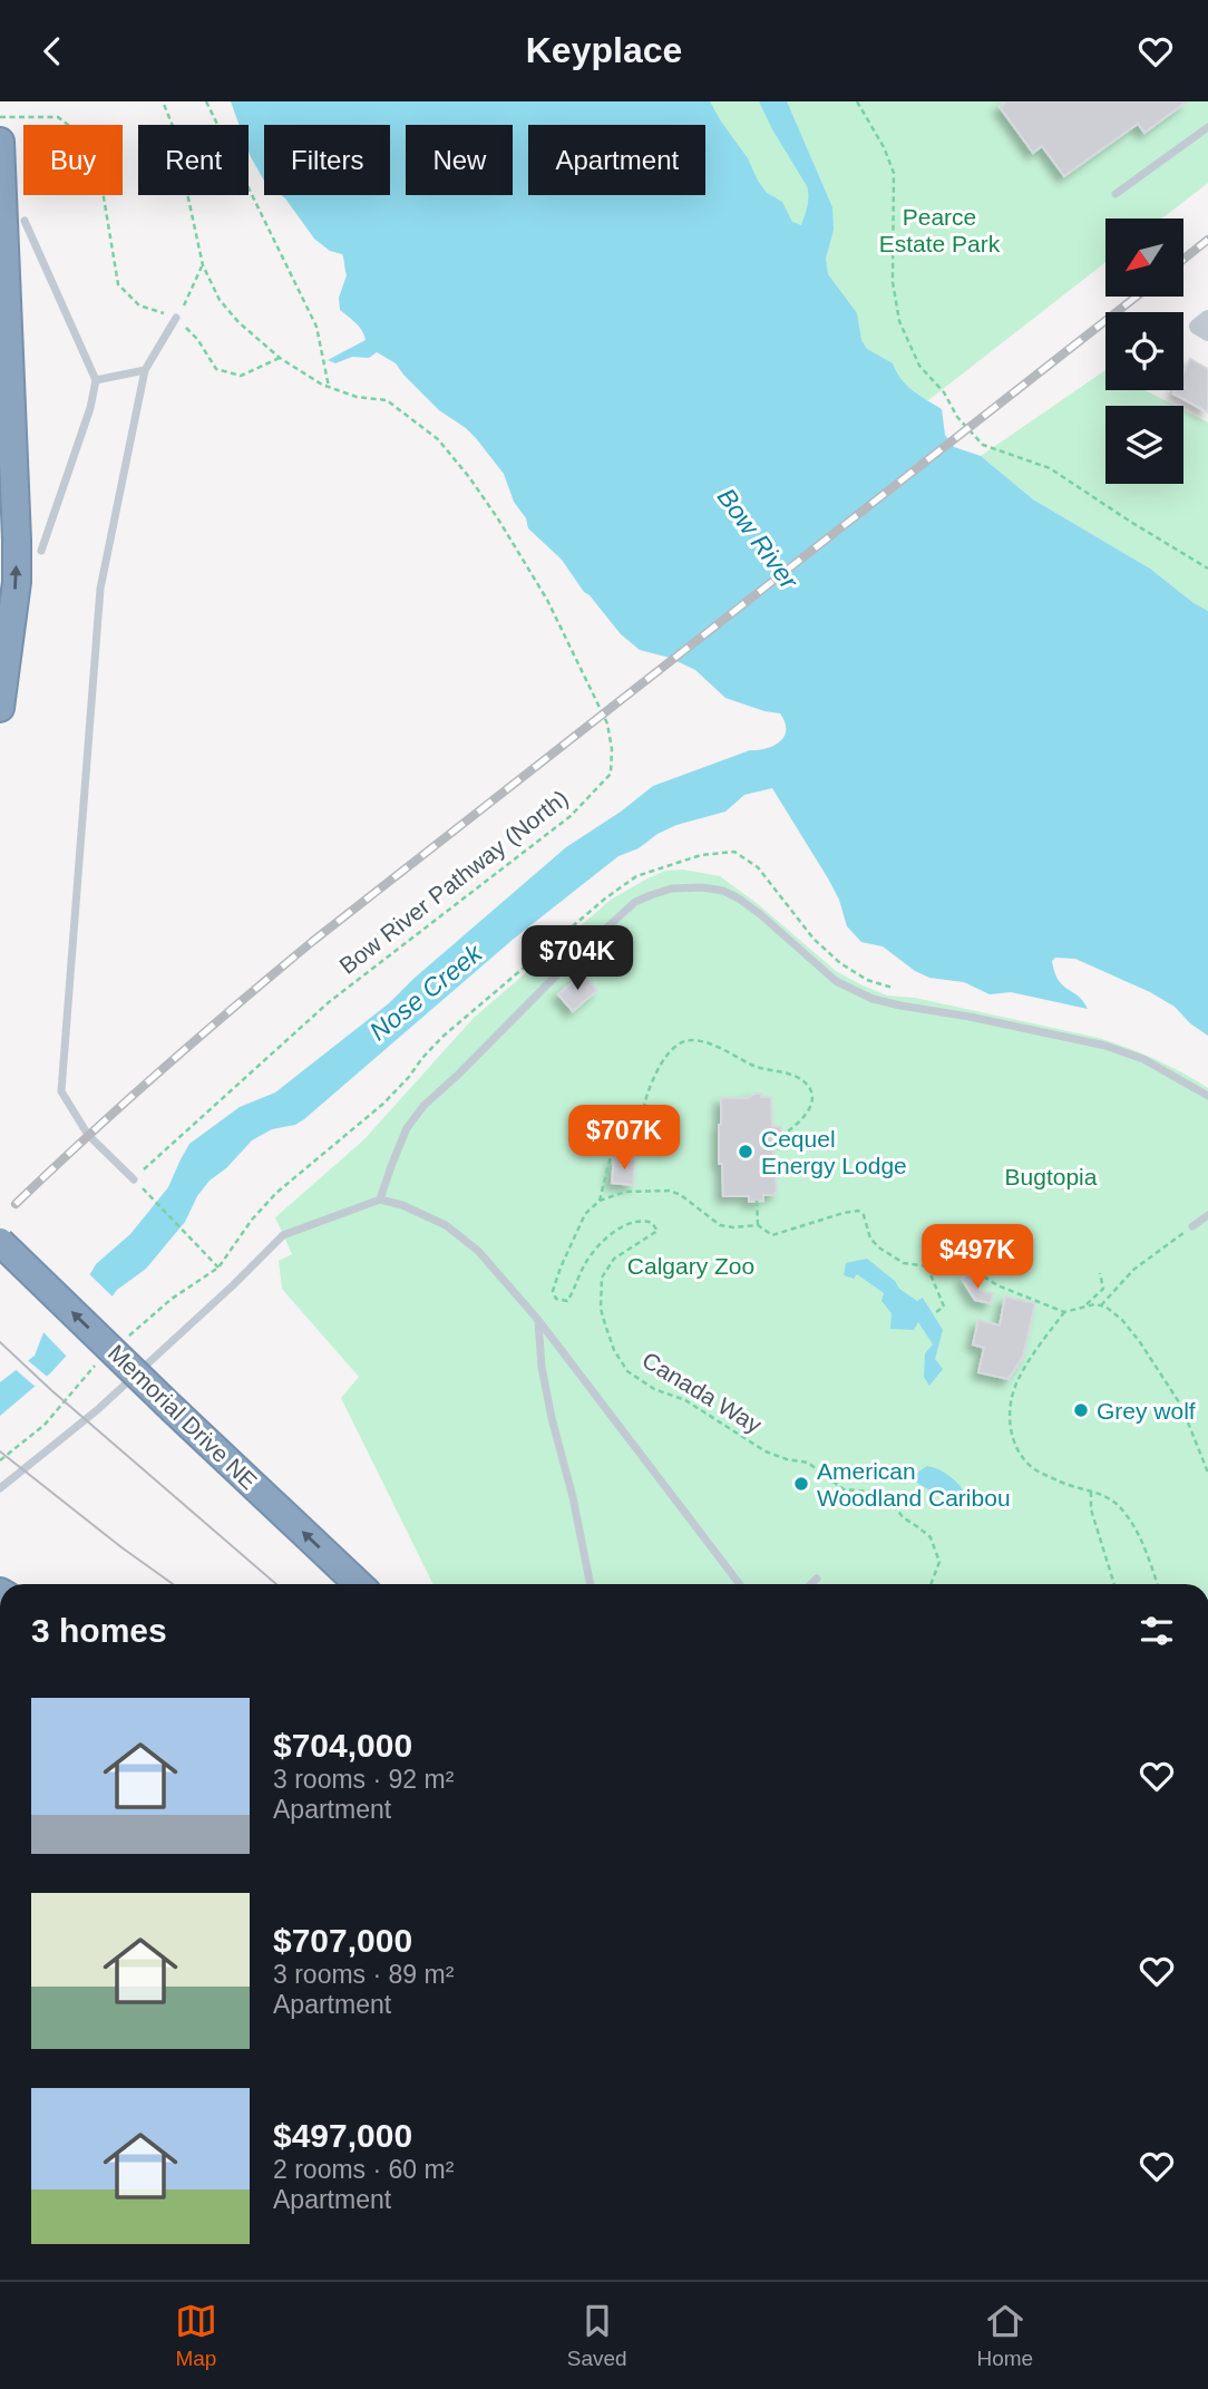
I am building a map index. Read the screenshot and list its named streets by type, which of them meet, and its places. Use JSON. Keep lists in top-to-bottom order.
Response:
{
  "streets": {
    "highway": ["Memorial Drive NE"],
    "path": ["Bow River Pathway (North)", "Canada Way"]
  },
  "one_way": ["Memorial Drive NE"],
  "water": ["Bow River", "Nose Creek"],
  "parks": ["Pearce Estate Park", "Bugtopia", "Calgary Zoo"],
  "places": ["Cequel Energy Lodge", "Grey wolf", "American Woodland Caribou"],
  "north": "bottom left",
  "page": {
    "header": "Keyplace",
    "chip": [
      "Buy",
      "Rent",
      "Filters",
      "New",
      "Apartment"
    ],
    "price": ["$704K", "$707K", "$497K"],
    "heading": "3 homes",
    "list": [
      {
        "name": "$704,000",
        "note": "3 rooms · 92 m² · Apartment"
      },
      {
        "name": "$707,000",
        "note": "3 rooms · 89 m² · Apartment"
      },
      {
        "name": "$497,000",
        "note": "2 rooms · 60 m² · Apartment"
      }
    ],
    "tabs": ["Map", "Saved", "Home"]
  }
}
